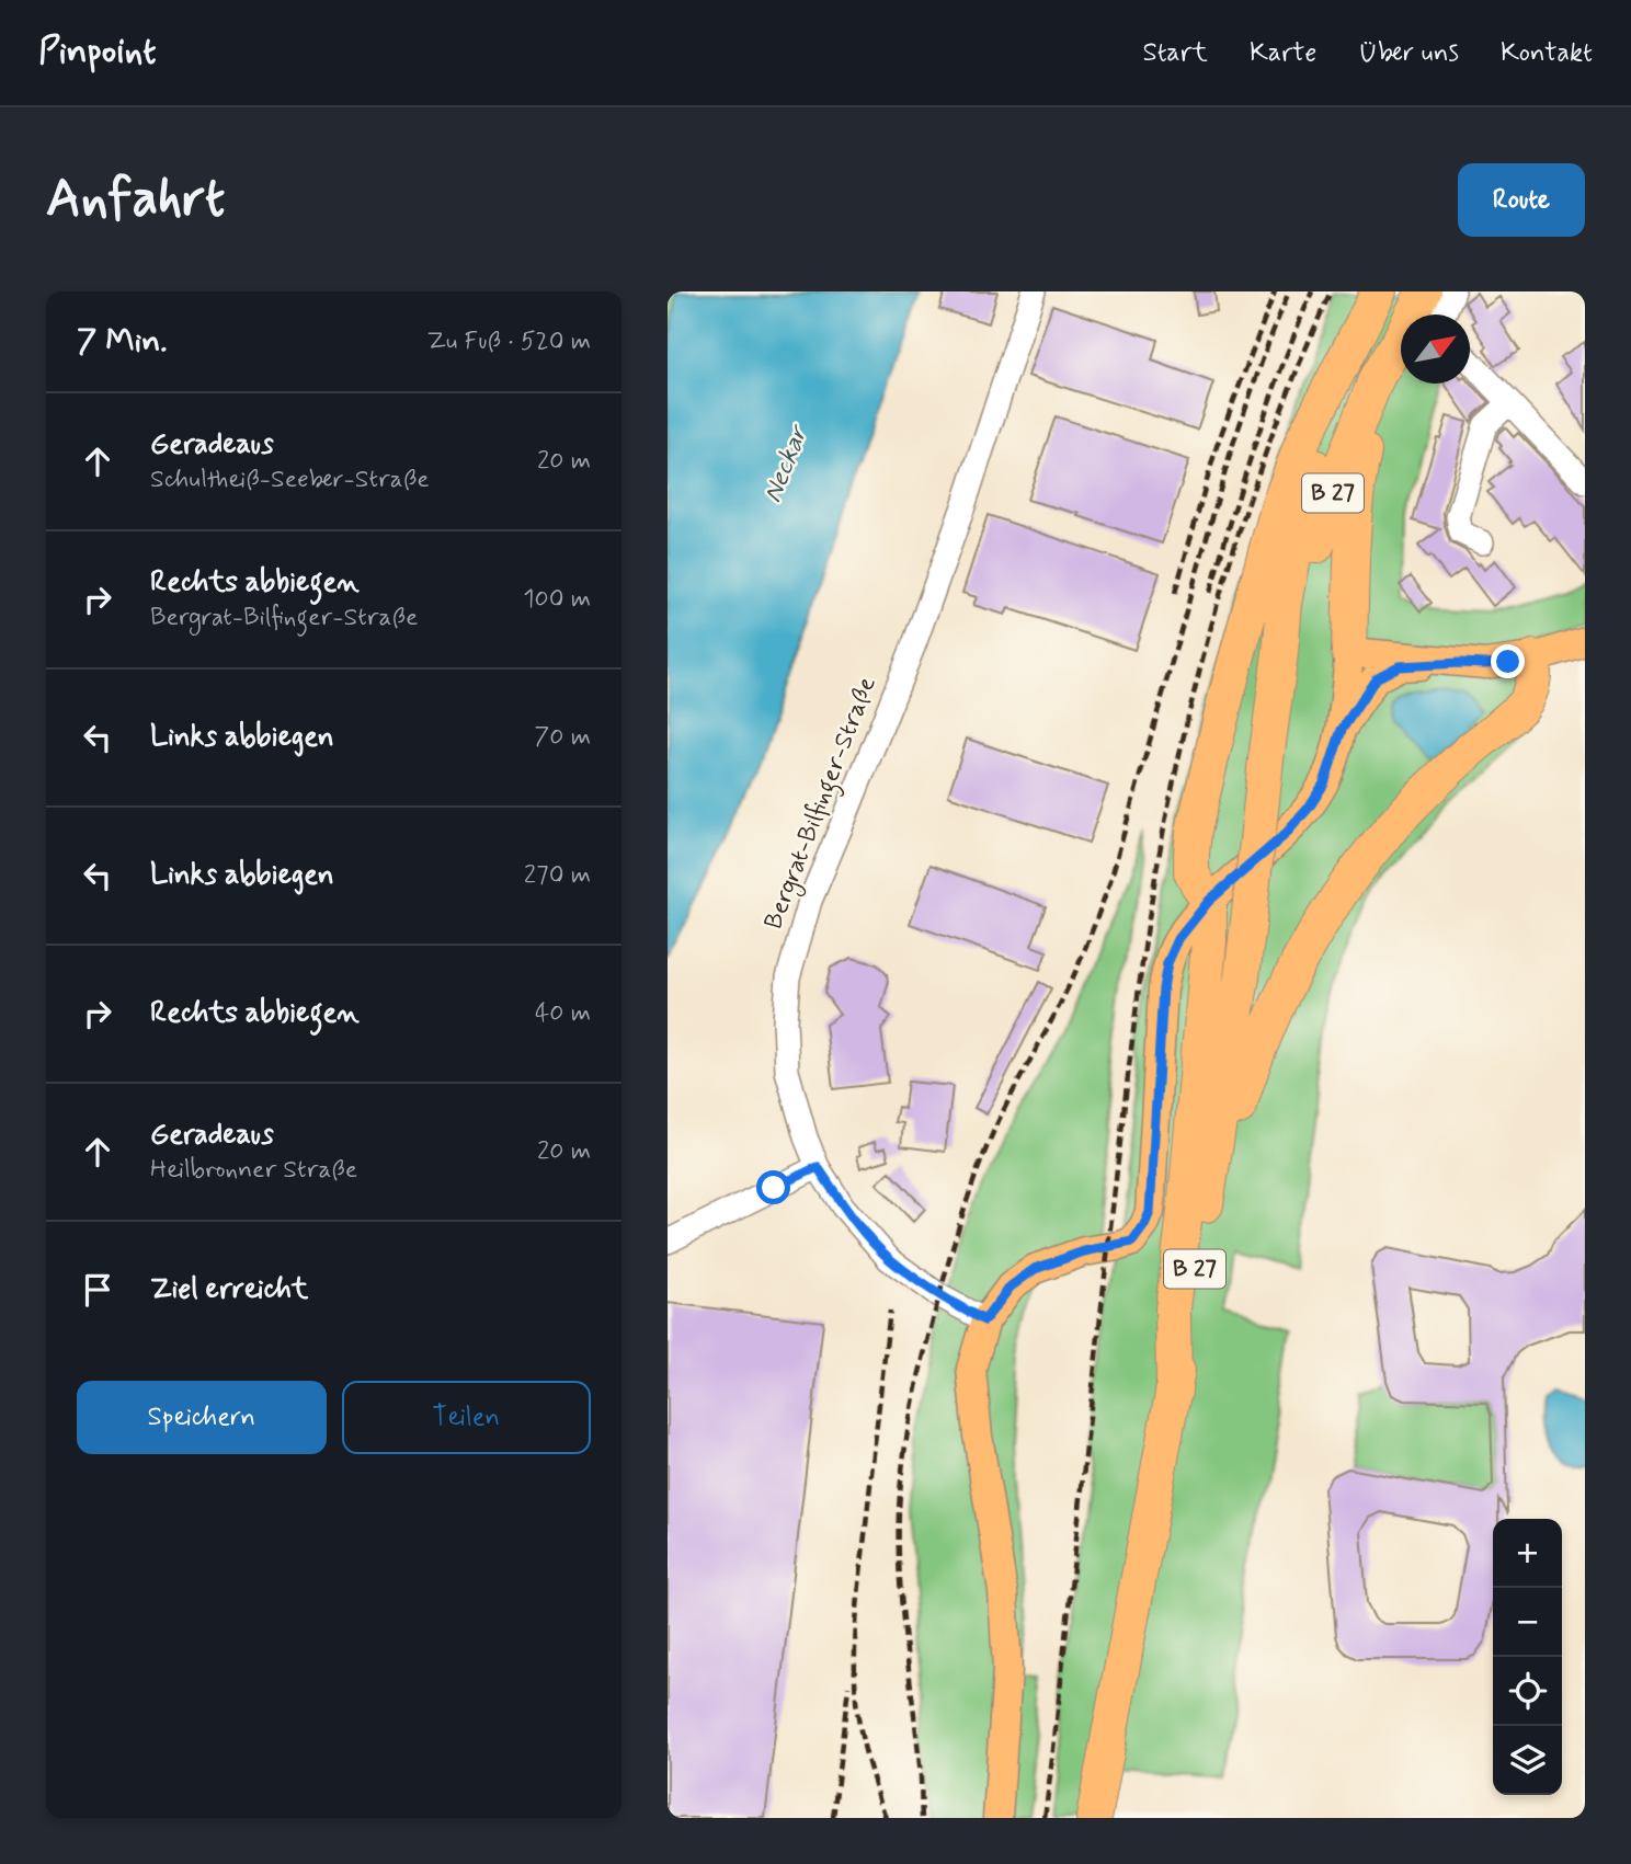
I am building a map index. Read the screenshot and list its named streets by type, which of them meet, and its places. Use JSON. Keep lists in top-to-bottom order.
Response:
{
  "streets": {
    "highway": ["B 27"],
    "street": ["Bergrat-Bilfinger-Straße"]
  },
  "water": ["Neckar"],
  "north": "top right",
  "page": {
    "header": "Pinpoint",
    "nav": [
      "Start",
      "Karte",
      "Über uns",
      "Kontakt"
    ],
    "buttons": [
      "Route",
      ["Speichern", "Teilen"]
    ],
    "title": "Anfahrt",
    "heading": ["7 Min.", "Zu Fuß · 520 m"],
    "list": [
      ["Geradeaus", "Schultheiß-Seeber-Straße", "20 m"],
      ["Rechts abbiegen", "Bergrat-Bilfinger-Straße", "100 m"],
      ["Links abbiegen", "70 m"],
      ["Links abbiegen", "270 m"],
      ["Rechts abbiegen", "40 m"],
      ["Geradeaus", "Heilbronner Straße", "20 m"],
      "Ziel erreicht"
    ],
    "map_buttons": ["+", "−"]
  }
}
